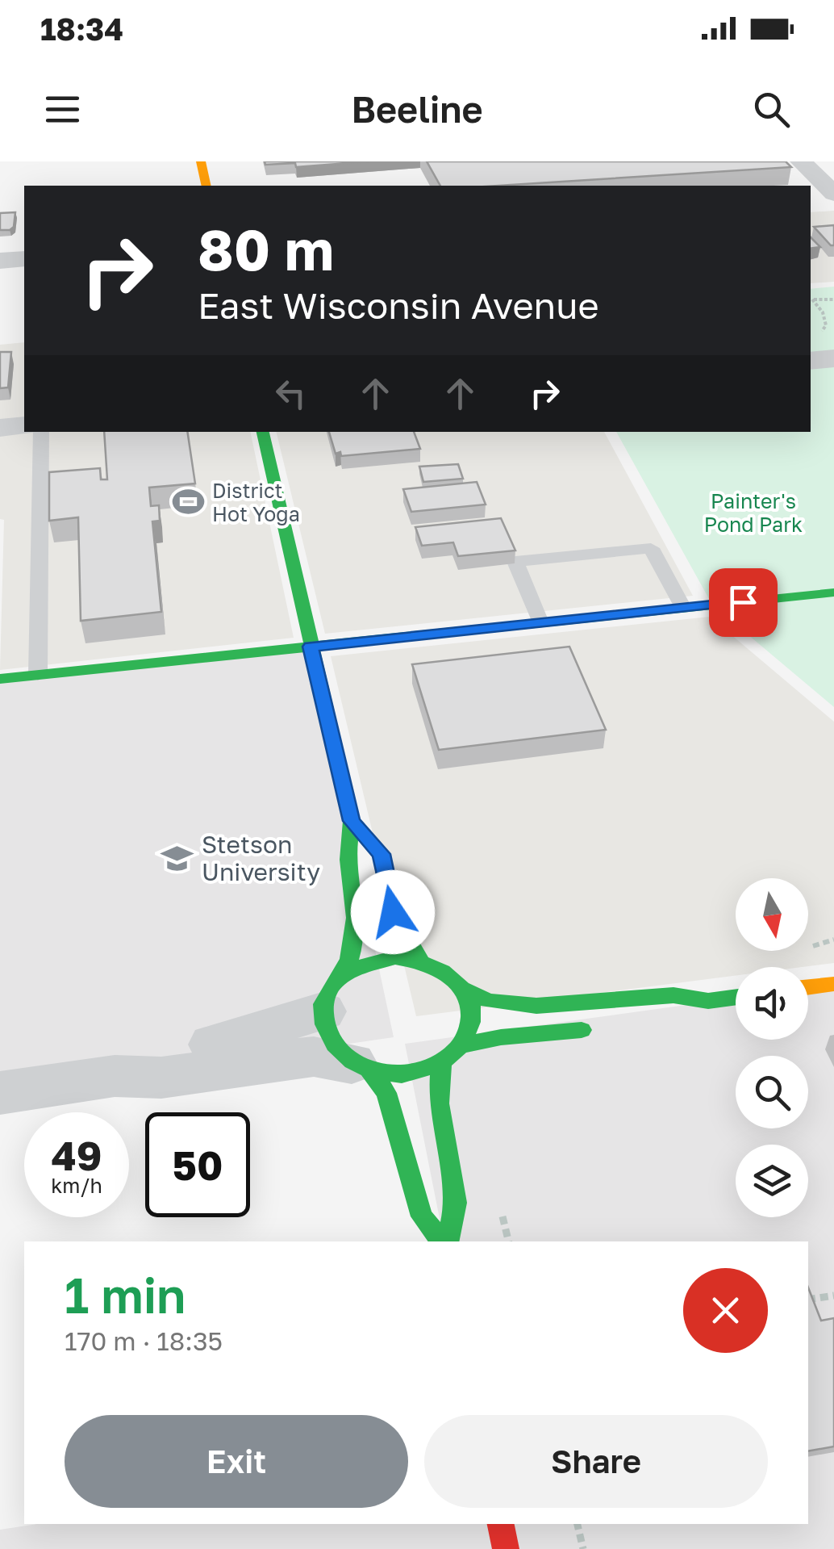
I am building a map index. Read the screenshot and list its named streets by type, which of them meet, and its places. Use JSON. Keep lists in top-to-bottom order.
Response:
{
  "parks": ["Painter's Pond Park"],
  "places": {
    "sports": ["District Hot Yoga"],
    "school or university": ["Stetson University"]
  },
  "north": "bottom",
  "page": {
    "status": "18:34",
    "header": "Beeline",
    "turn": ["80 m", "East Wisconsin Avenue"],
    "speed": "49 km/h",
    "limit": "50",
    "heading": ["1 min", "170 m · 18:35"],
    "buttons": ["Exit", "Share"]
  }
}
